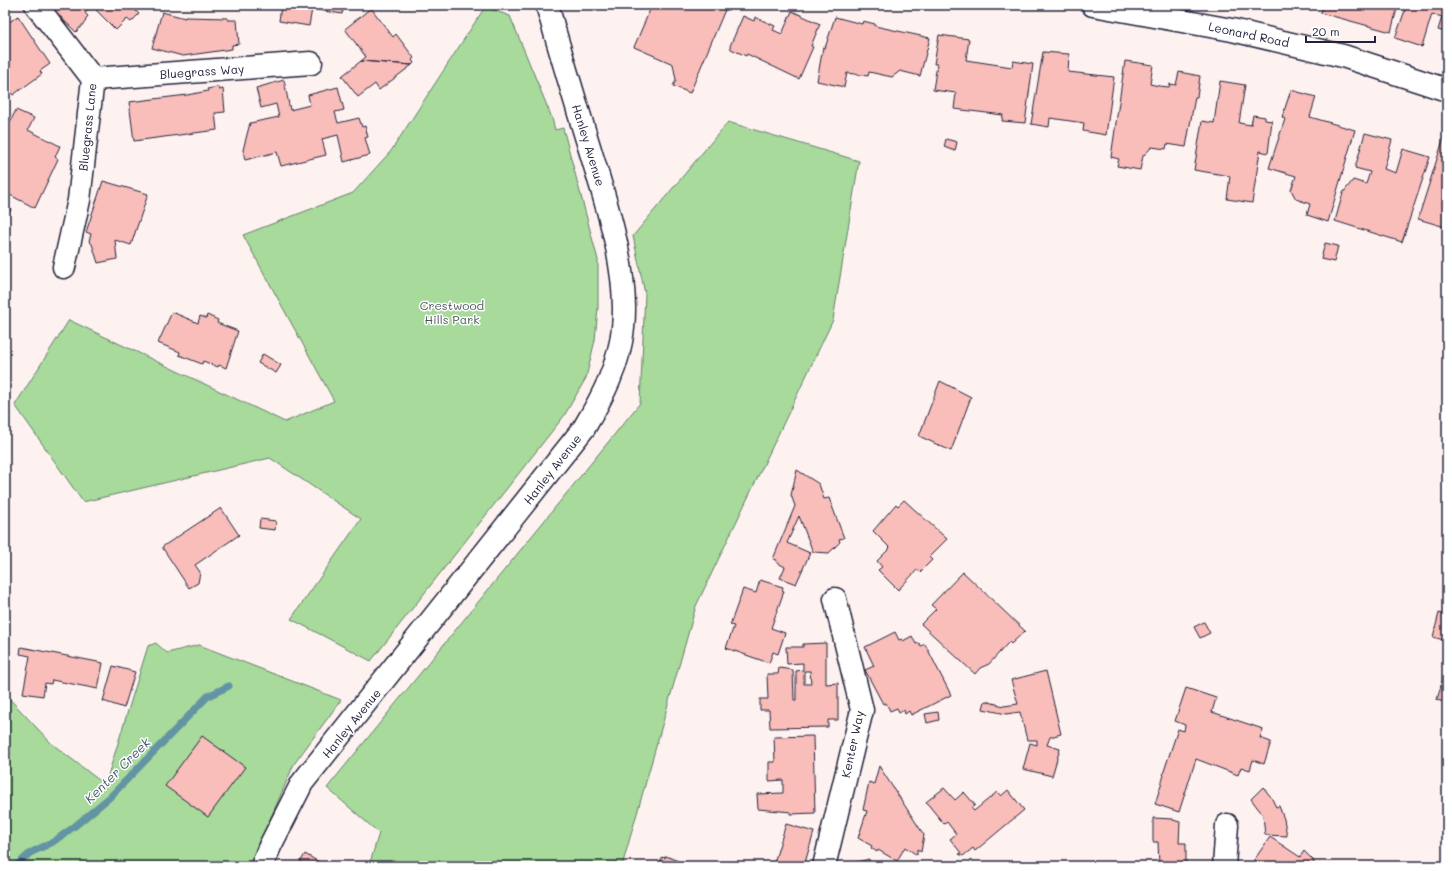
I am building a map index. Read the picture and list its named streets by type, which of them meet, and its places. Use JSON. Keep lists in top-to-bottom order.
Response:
{
  "streets": {
    "street": [
      "Leonard Road",
      "Bluegrass Way",
      "Bluegrass Lane",
      "Hanley Avenue",
      "Kenter Way"
    ]
  },
  "crossings": [
    ["Bluegrass Way", "Bluegrass Lane"]
  ],
  "water": ["Kenter Creek"],
  "parks": ["Crestwood Hills Park"],
  "scale_bar": "20 m"
}
